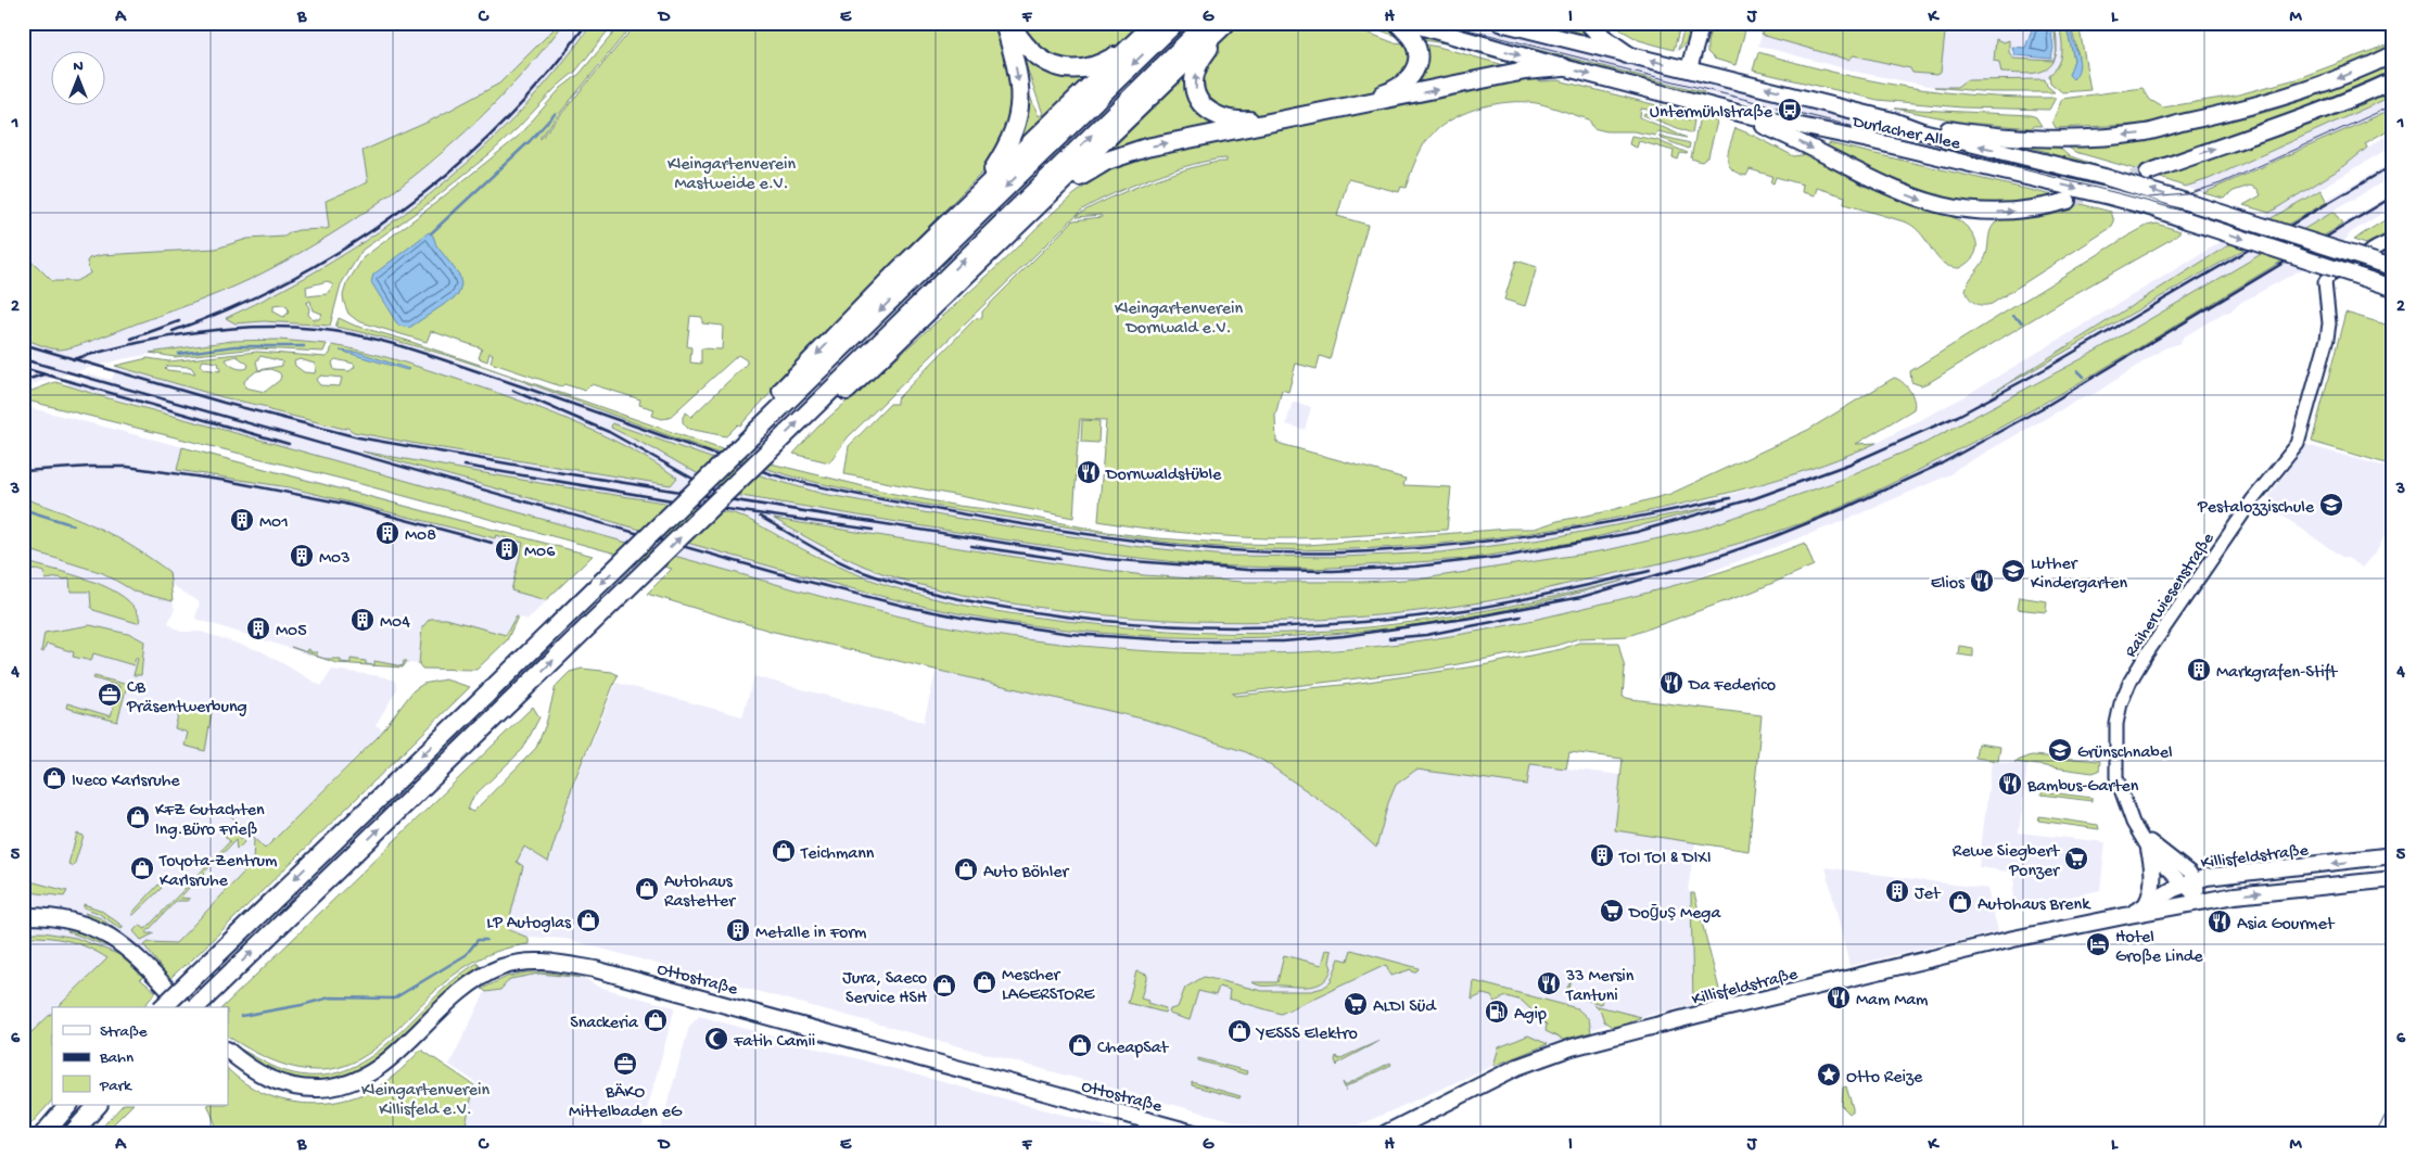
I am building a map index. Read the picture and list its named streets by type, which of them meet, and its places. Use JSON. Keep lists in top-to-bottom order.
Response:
{
  "streets": {
    "main road": ["Durlacher Allee", "Killisfeldstraße", "Ottostraße"],
    "street": ["Raiherwiesenstraße"]
  },
  "crossings": [
    ["Raiherwiesenstraße", "Killisfeldstraße"]
  ],
  "parks": ["Kleingartenverein Mastweide e.V.", "Kleingartenverein Dornwald e.V.", "Kleingartenverein Killisfeld e.V."],
  "places": {
    "bus stop": ["Untermühlstraße"],
    "restaurant": [
      "Dornwaldstüble",
      "Elios",
      "Da Federico",
      "Bambus-Garten",
      "Asia Gourmet",
      "33 Mersin Tantuni",
      "Mam Mam"
    ],
    "school or university": ["Pestalozzischule", "Luther Kindergarten", "Grünschnabel"],
    "building": [
      "M01",
      "M08",
      "M06",
      "M03",
      "M04",
      "M05",
      "Markgrafen-Stift",
      "TOI TOI & DIXI",
      "Jet",
      "Metalle in Form"
    ],
    "office": ["CB Präsentwerbung", "BÄKO Mittelbaden eG"],
    "shop": [
      "Iveco Karlsruhe",
      "KFZ Gutachten Ing.Büro Frieß",
      "Teichmann",
      "Toyota-Zentrum Karlsruhe",
      "Auto Böhler",
      "Autohaus Rastetter",
      "Autohaus Brenk",
      "LP Autoglas",
      "Mescher LAGERSTORE",
      "Jura, Saeco Service HSH",
      "Snackeria",
      "YESSS Elektro",
      "CheapSat"
    ],
    "supermarket": ["Rewe Siegbert Ponzer", "Doğuş Mega", "ALDI Süd"],
    "hotel": ["Hotel Große Linde"],
    "fuel station": ["Agip"],
    "mosque": ["Fatih Camii"],
    "place": ["Otto Reize"]
  },
  "legend": ["Straße", "Bahn", "Park"],
  "north": "top",
  "grid": {
    "columns": [
      "A",
      "B",
      "C",
      "D",
      "E",
      "F",
      "G",
      "H",
      "I",
      "J",
      "K",
      "L",
      "M"
    ],
    "rows": [
      "1",
      "2",
      "3",
      "4",
      "5",
      "6"
    ]
  }
}
